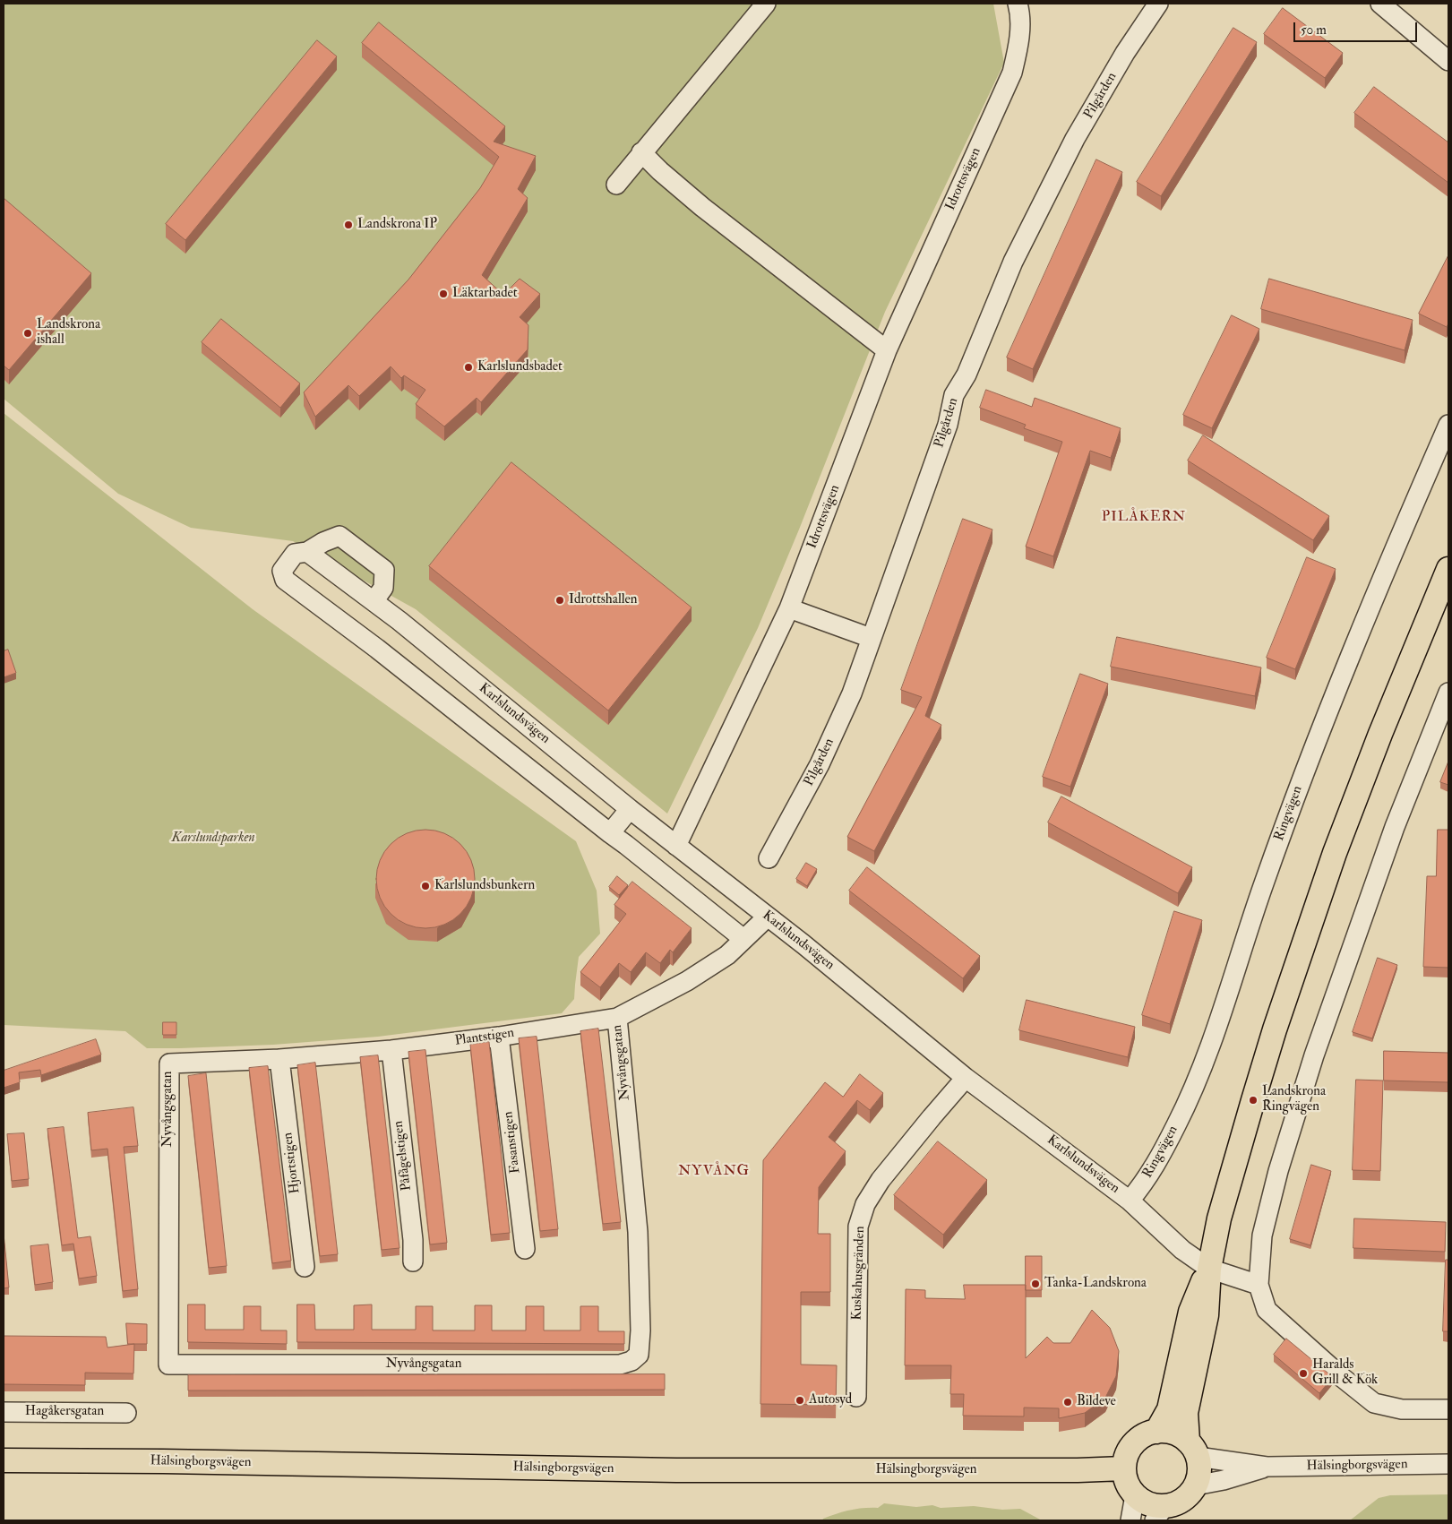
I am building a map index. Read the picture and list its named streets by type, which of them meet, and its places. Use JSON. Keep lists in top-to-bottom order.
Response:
{
  "streets": {
    "main road": ["Hälsingborgsvägen"],
    "street": [
      "Pilgården",
      "Idrottsvägen",
      "Karlslundsvägen",
      "Ringvägen",
      "Plantstigen",
      "Nyvångsgatan",
      "Fasanstigen",
      "Påfågelstigen",
      "Hjortstigen",
      "Kuskahusgränden",
      "Hagåkersgatan"
    ]
  },
  "crossings": [
    ["Idrottsvägen", "Karlslundsvägen"],
    ["Karlslundsvägen", "Ringvägen"],
    ["Karlslundsvägen", "Plantstigen"],
    ["Karlslundsvägen", "Kuskahusgränden"],
    ["Plantstigen", "Nyvångsgatan"],
    ["Plantstigen", "Fasanstigen"],
    ["Plantstigen", "Påfågelstigen"],
    ["Plantstigen", "Hjortstigen"]
  ],
  "districts": ["PILÅKERN", "NYVÅNG"],
  "parks": ["Karslundsparken"],
  "places": [
    "Landskrona IP",
    "Läktarbadet",
    "Landskrona ishall",
    "Karlslundsbadet",
    "Idrottshallen",
    "Karlslundsbunkern",
    "Landskrona Ringvägen",
    "Tanka-Landskrona",
    "Haralds Grill & Kök",
    "Autosyd",
    "Bildeve"
  ],
  "scale_bar": "50 m"
}
